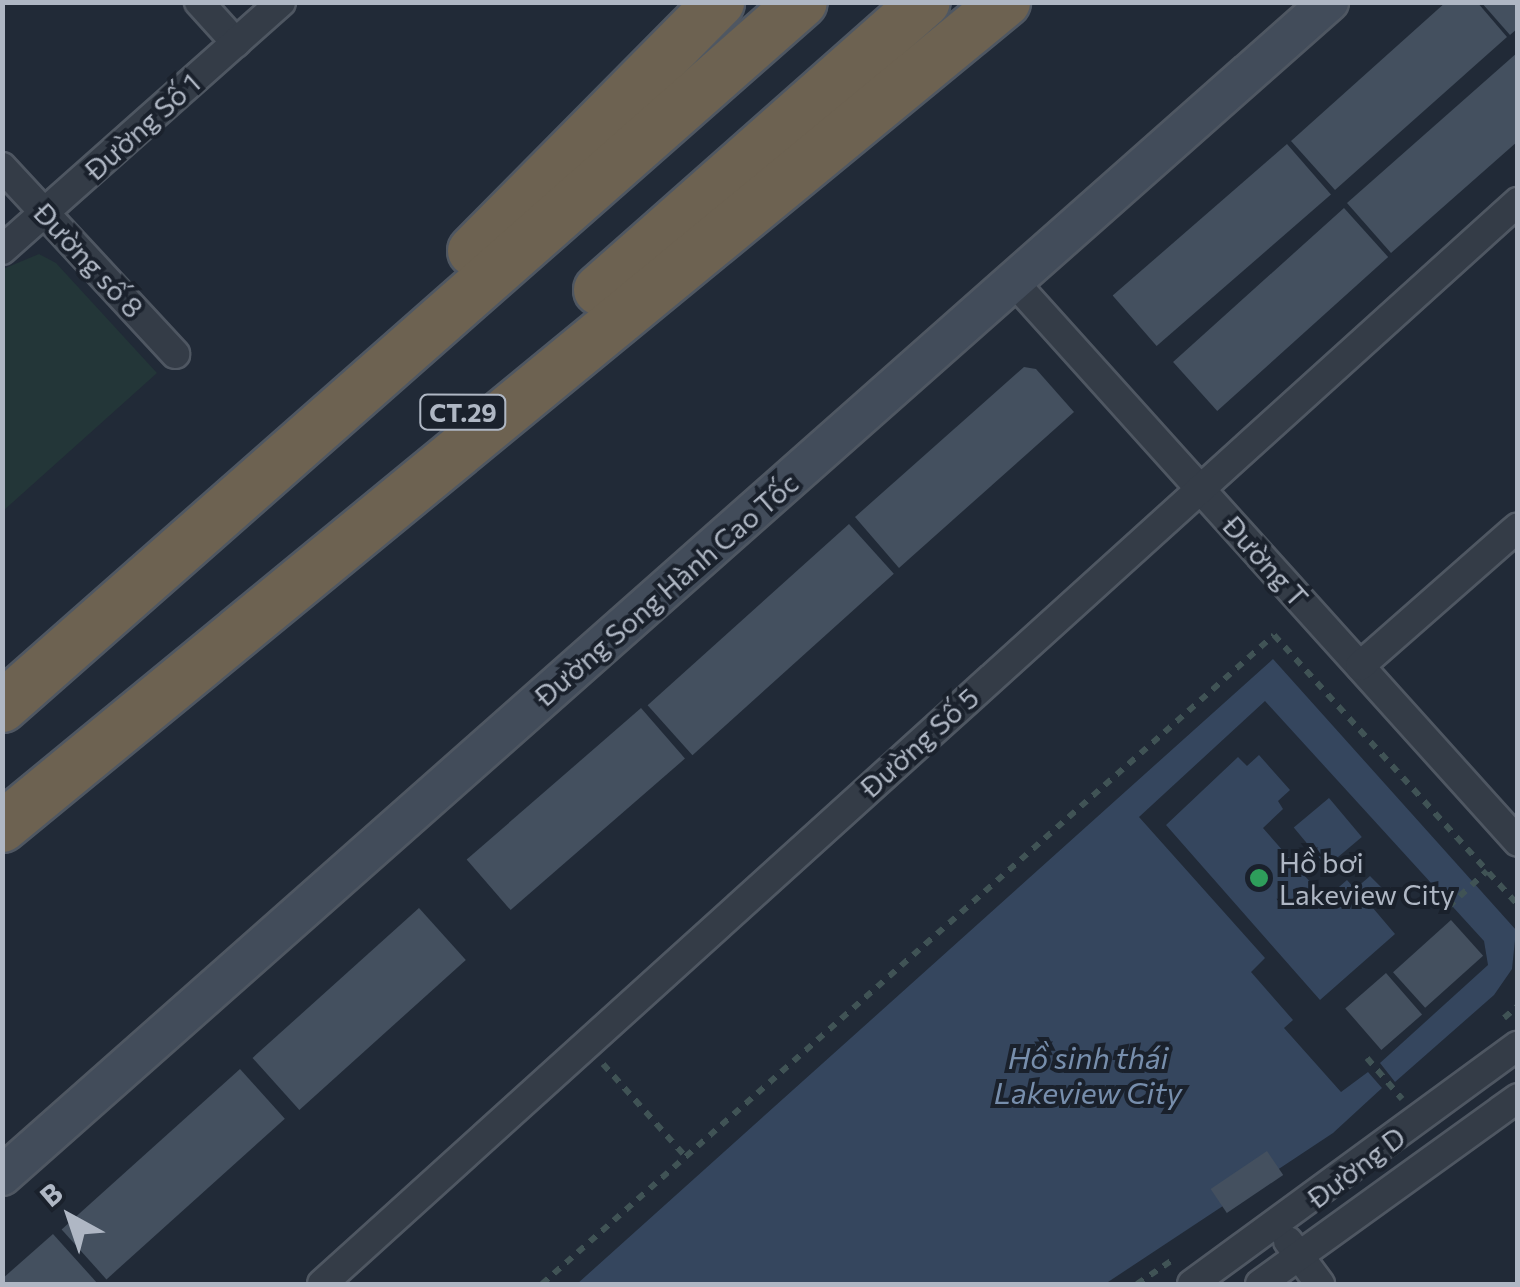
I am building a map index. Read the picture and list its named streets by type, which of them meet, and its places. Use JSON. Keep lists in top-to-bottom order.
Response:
{
  "streets": {
    "highway": ["CT.29"],
    "main road": ["Đường Song Hành Cao Tốc"],
    "street": [
      "Đường Số 1",
      "Đường số 8",
      "Đường T",
      "Đường Số 5",
      "Đường D"
    ]
  },
  "crossings": [
    ["Đường Số 1", "Đường số 8"],
    ["Đường T", "Đường Song Hành Cao Tốc"],
    ["Đường T", "Đường Số 5"]
  ],
  "water": ["Hồ sinh thái Lakeview City"],
  "places": ["Hồ bơi Lakeview City"],
  "north": "top left"
}
